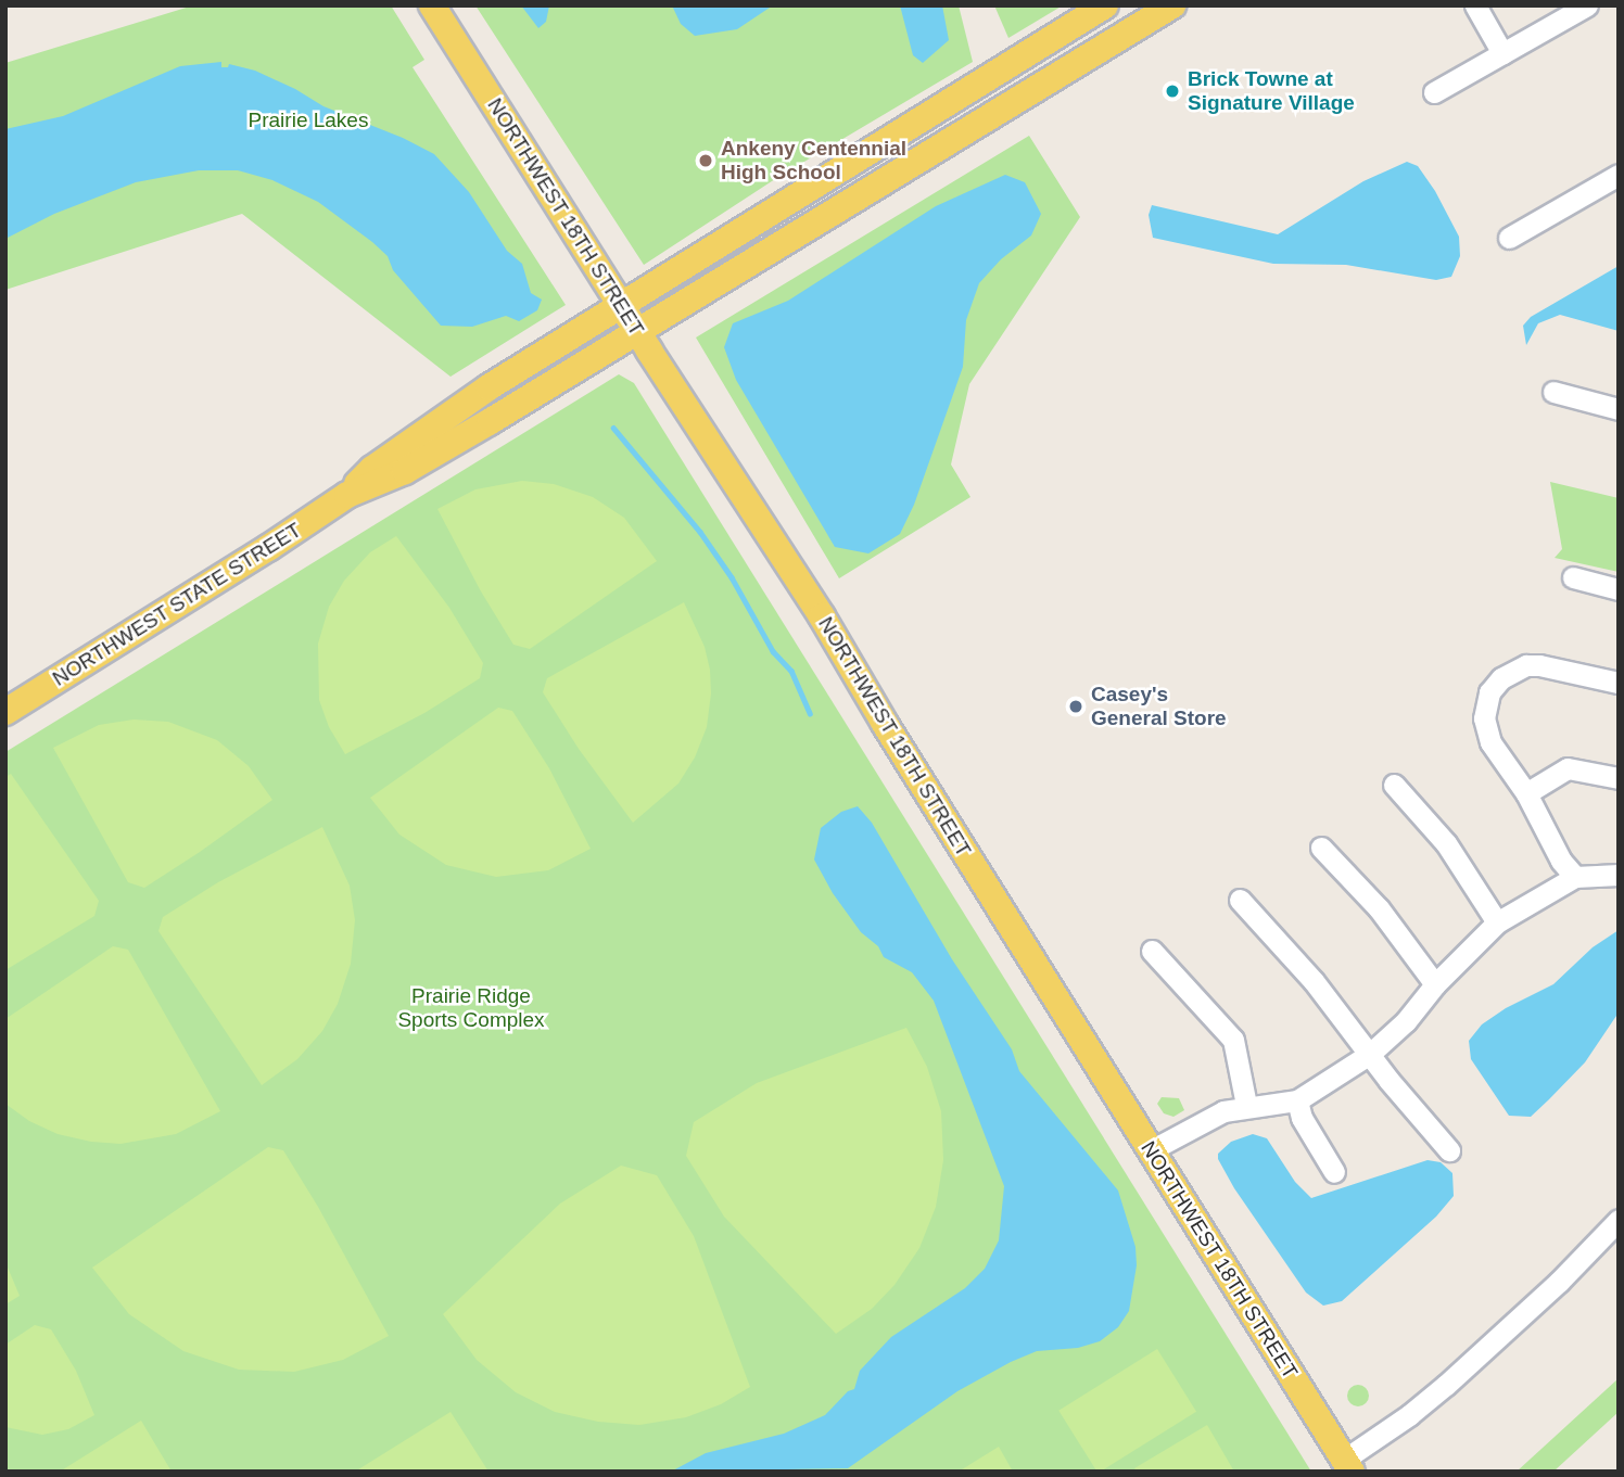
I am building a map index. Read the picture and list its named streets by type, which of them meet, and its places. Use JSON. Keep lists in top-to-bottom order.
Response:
{
  "streets": {
    "main road": ["NORTHWEST 18TH STREET", "NORTHWEST STATE STREET"]
  },
  "crossings": [
    ["NORTHWEST 18TH STREET", "NORTHWEST STATE STREET"]
  ],
  "parks": ["Prairie Lakes", "Prairie Ridge Sports Complex"],
  "places": ["Brick Towne at Signature Village", "Ankeny Centennial High School", "Casey's General Store"]
}
